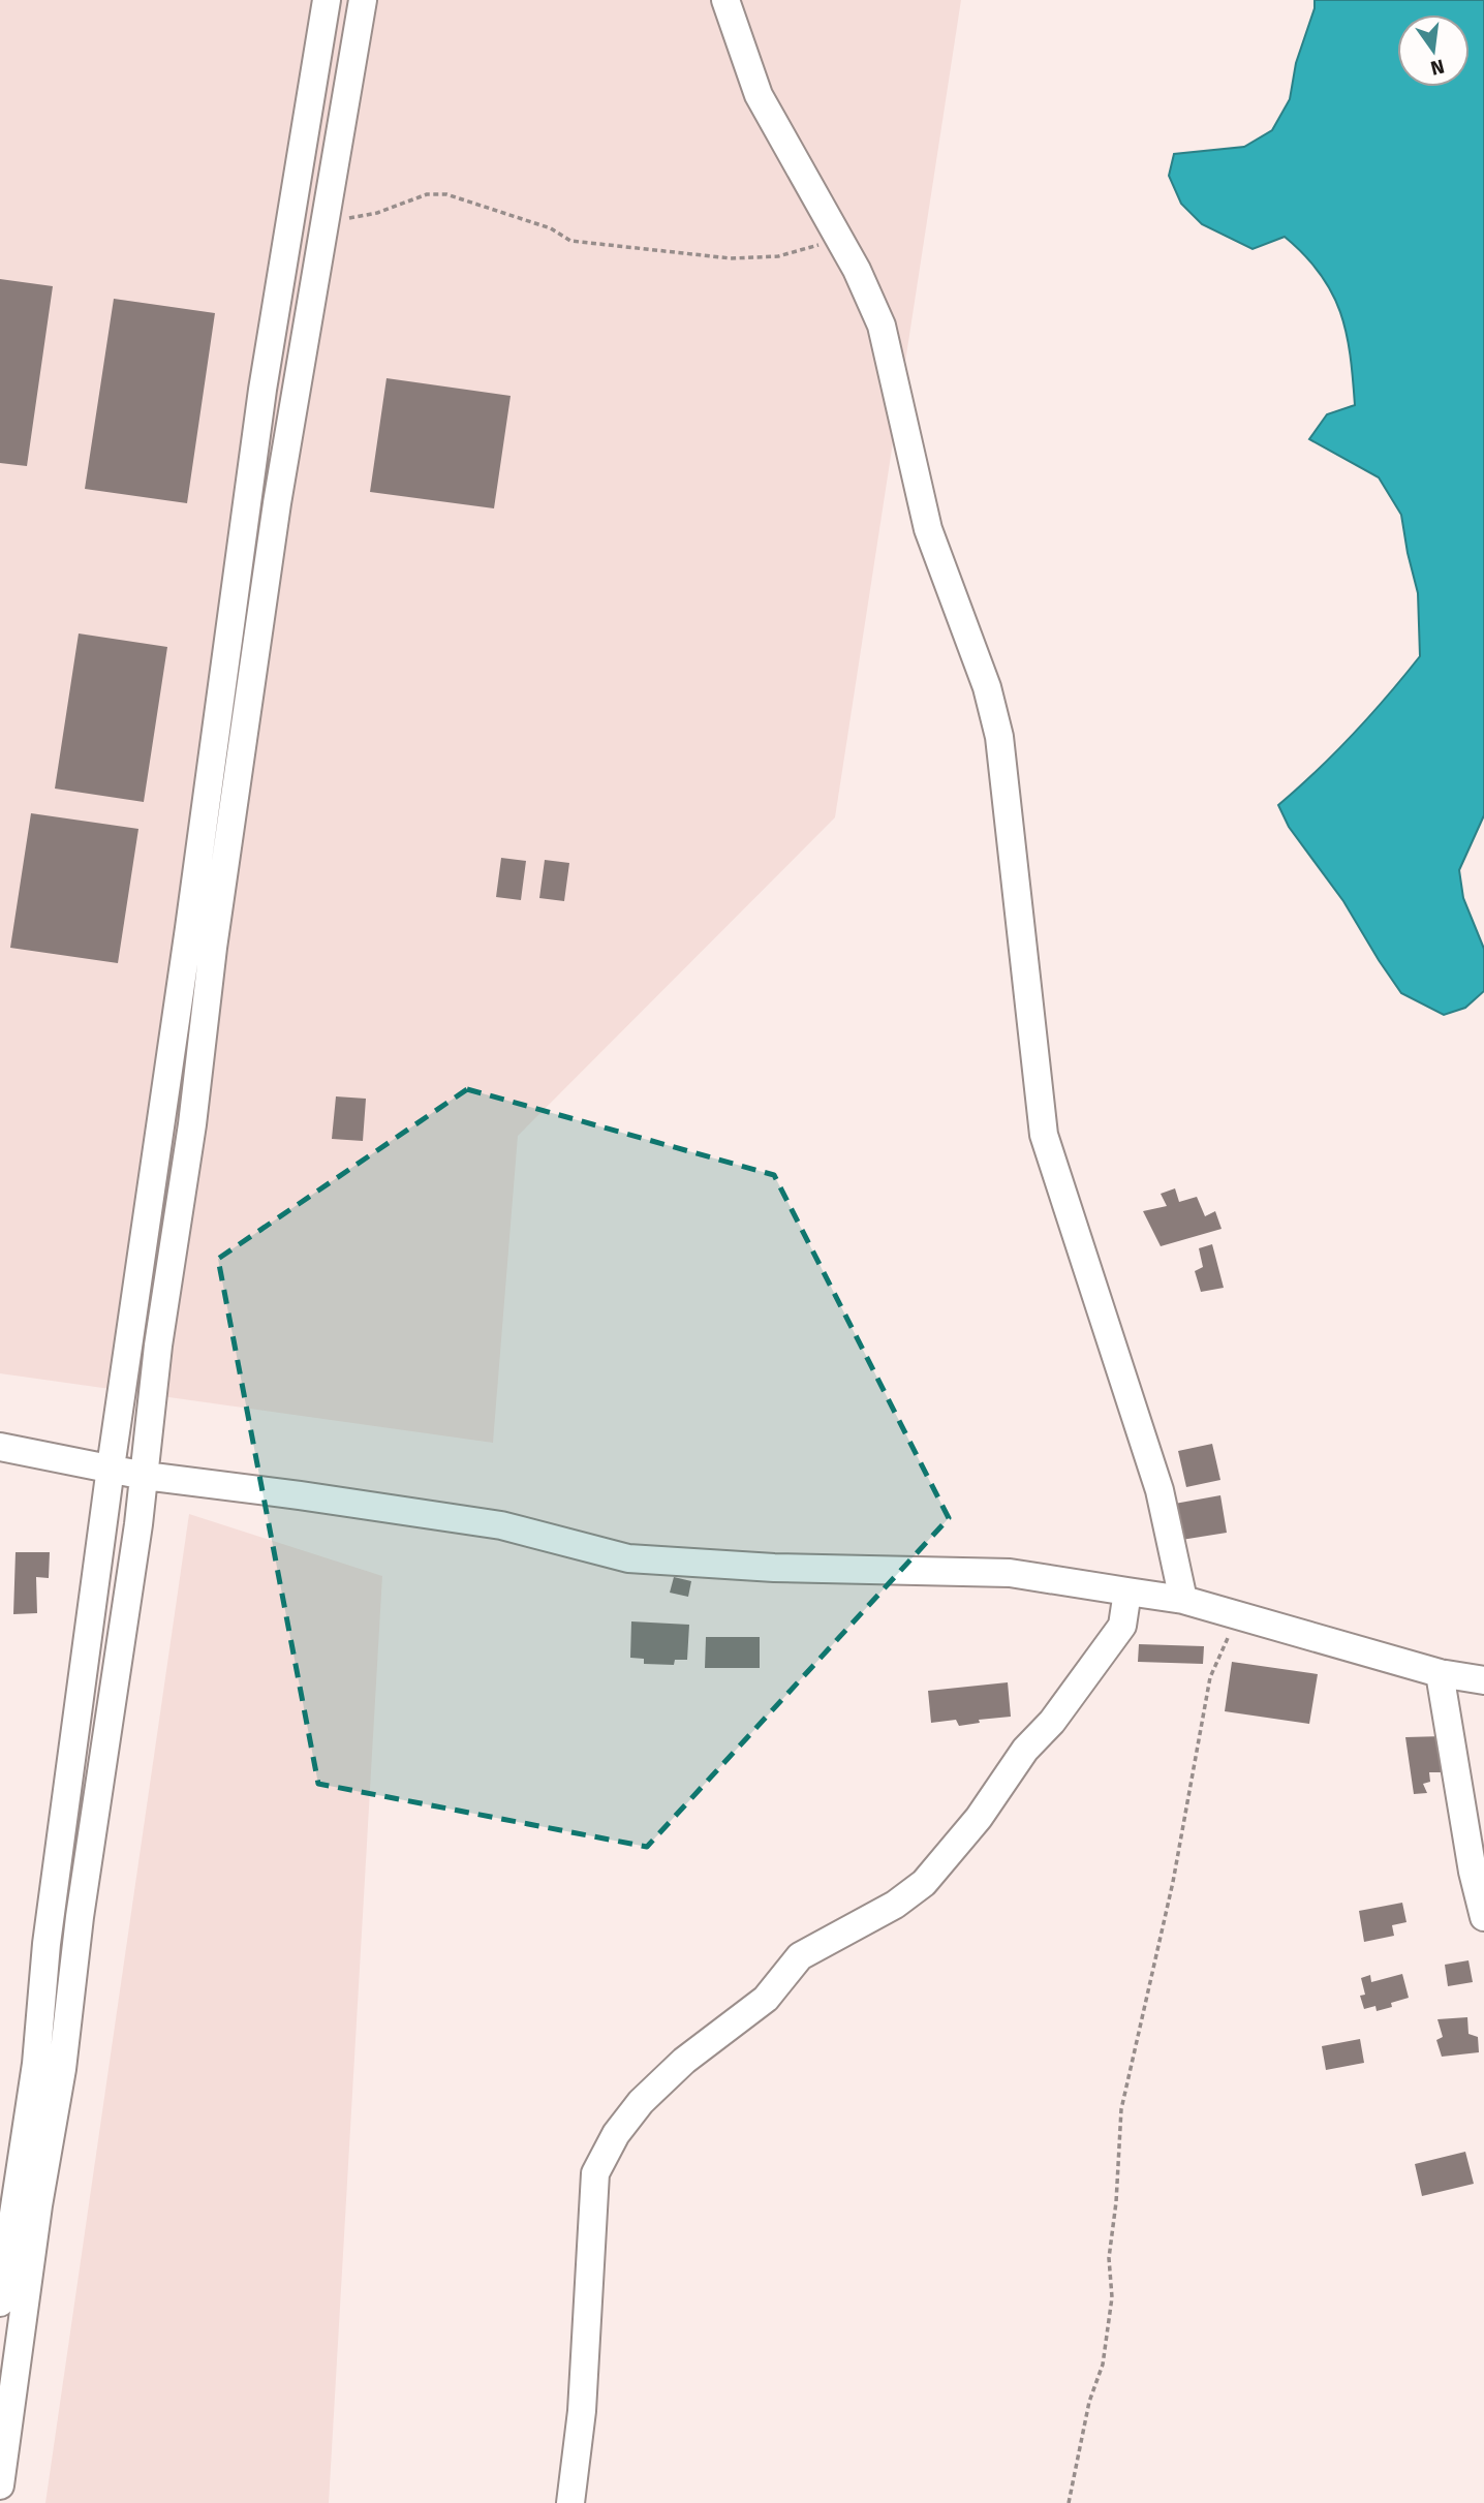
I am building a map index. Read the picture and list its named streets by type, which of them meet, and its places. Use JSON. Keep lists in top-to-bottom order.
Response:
{
  "north": "bottom"
}
